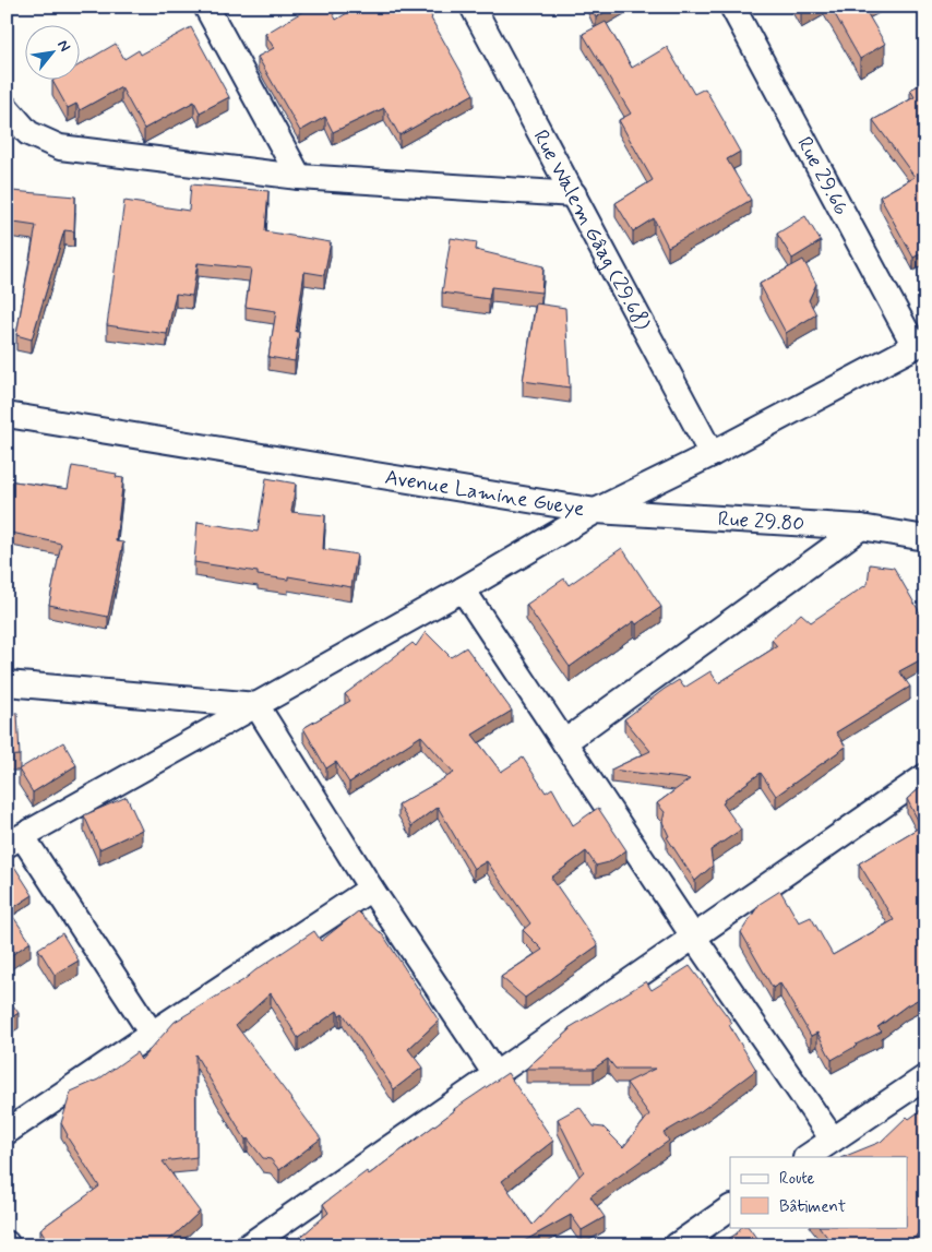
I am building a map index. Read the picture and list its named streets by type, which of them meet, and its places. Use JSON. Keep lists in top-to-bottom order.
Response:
{
  "streets": {
    "street": [
      "Rue 29.66",
      "Rue Walem Gâag (29.68)",
      "Avenue Lamine Gueye",
      "Rue 29.80"
    ]
  },
  "crossings": [
    ["Rue 29.66", "Avenue Lamine Gueye"],
    ["Rue Walem Gâag (29.68)", "Avenue Lamine Gueye"],
    ["Avenue Lamine Gueye", "Rue 29.80"]
  ],
  "legend": ["Route", "Bâtiment"],
  "north": "top right"
}
